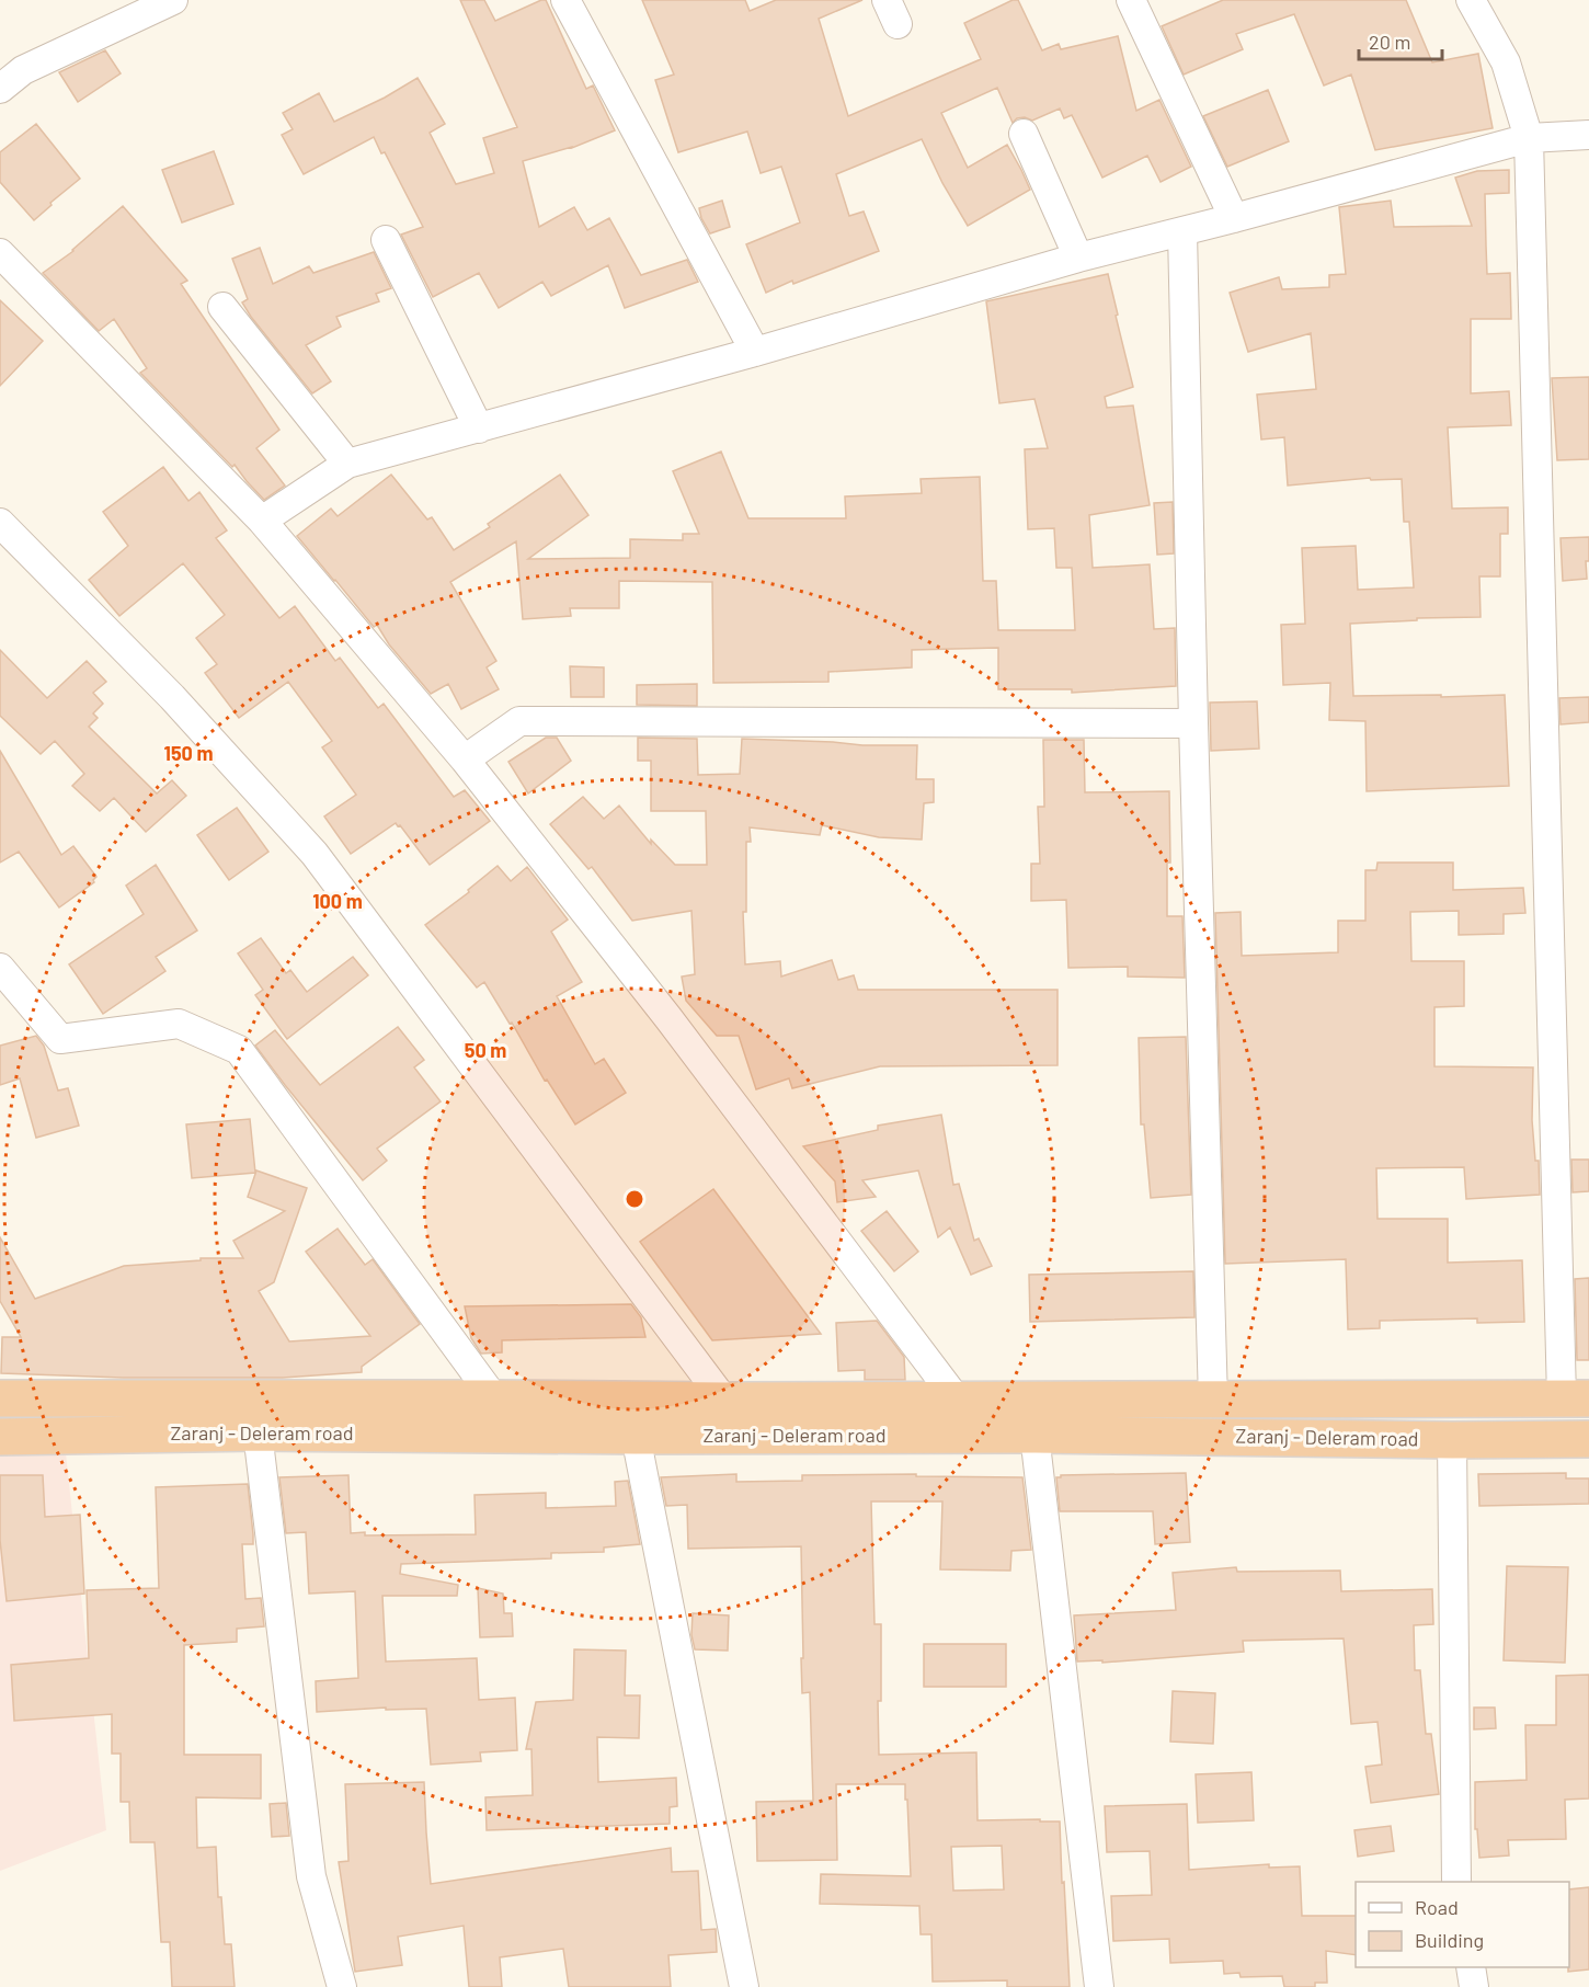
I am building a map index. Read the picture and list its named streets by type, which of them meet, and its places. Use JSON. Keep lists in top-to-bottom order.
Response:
{
  "streets": {
    "highway": ["Zaranj - Deleram road"]
  },
  "legend": ["Road", "Building"],
  "scale_bar": "20 m",
  "rings": ["150 m", "100 m", "50 m"]
}
